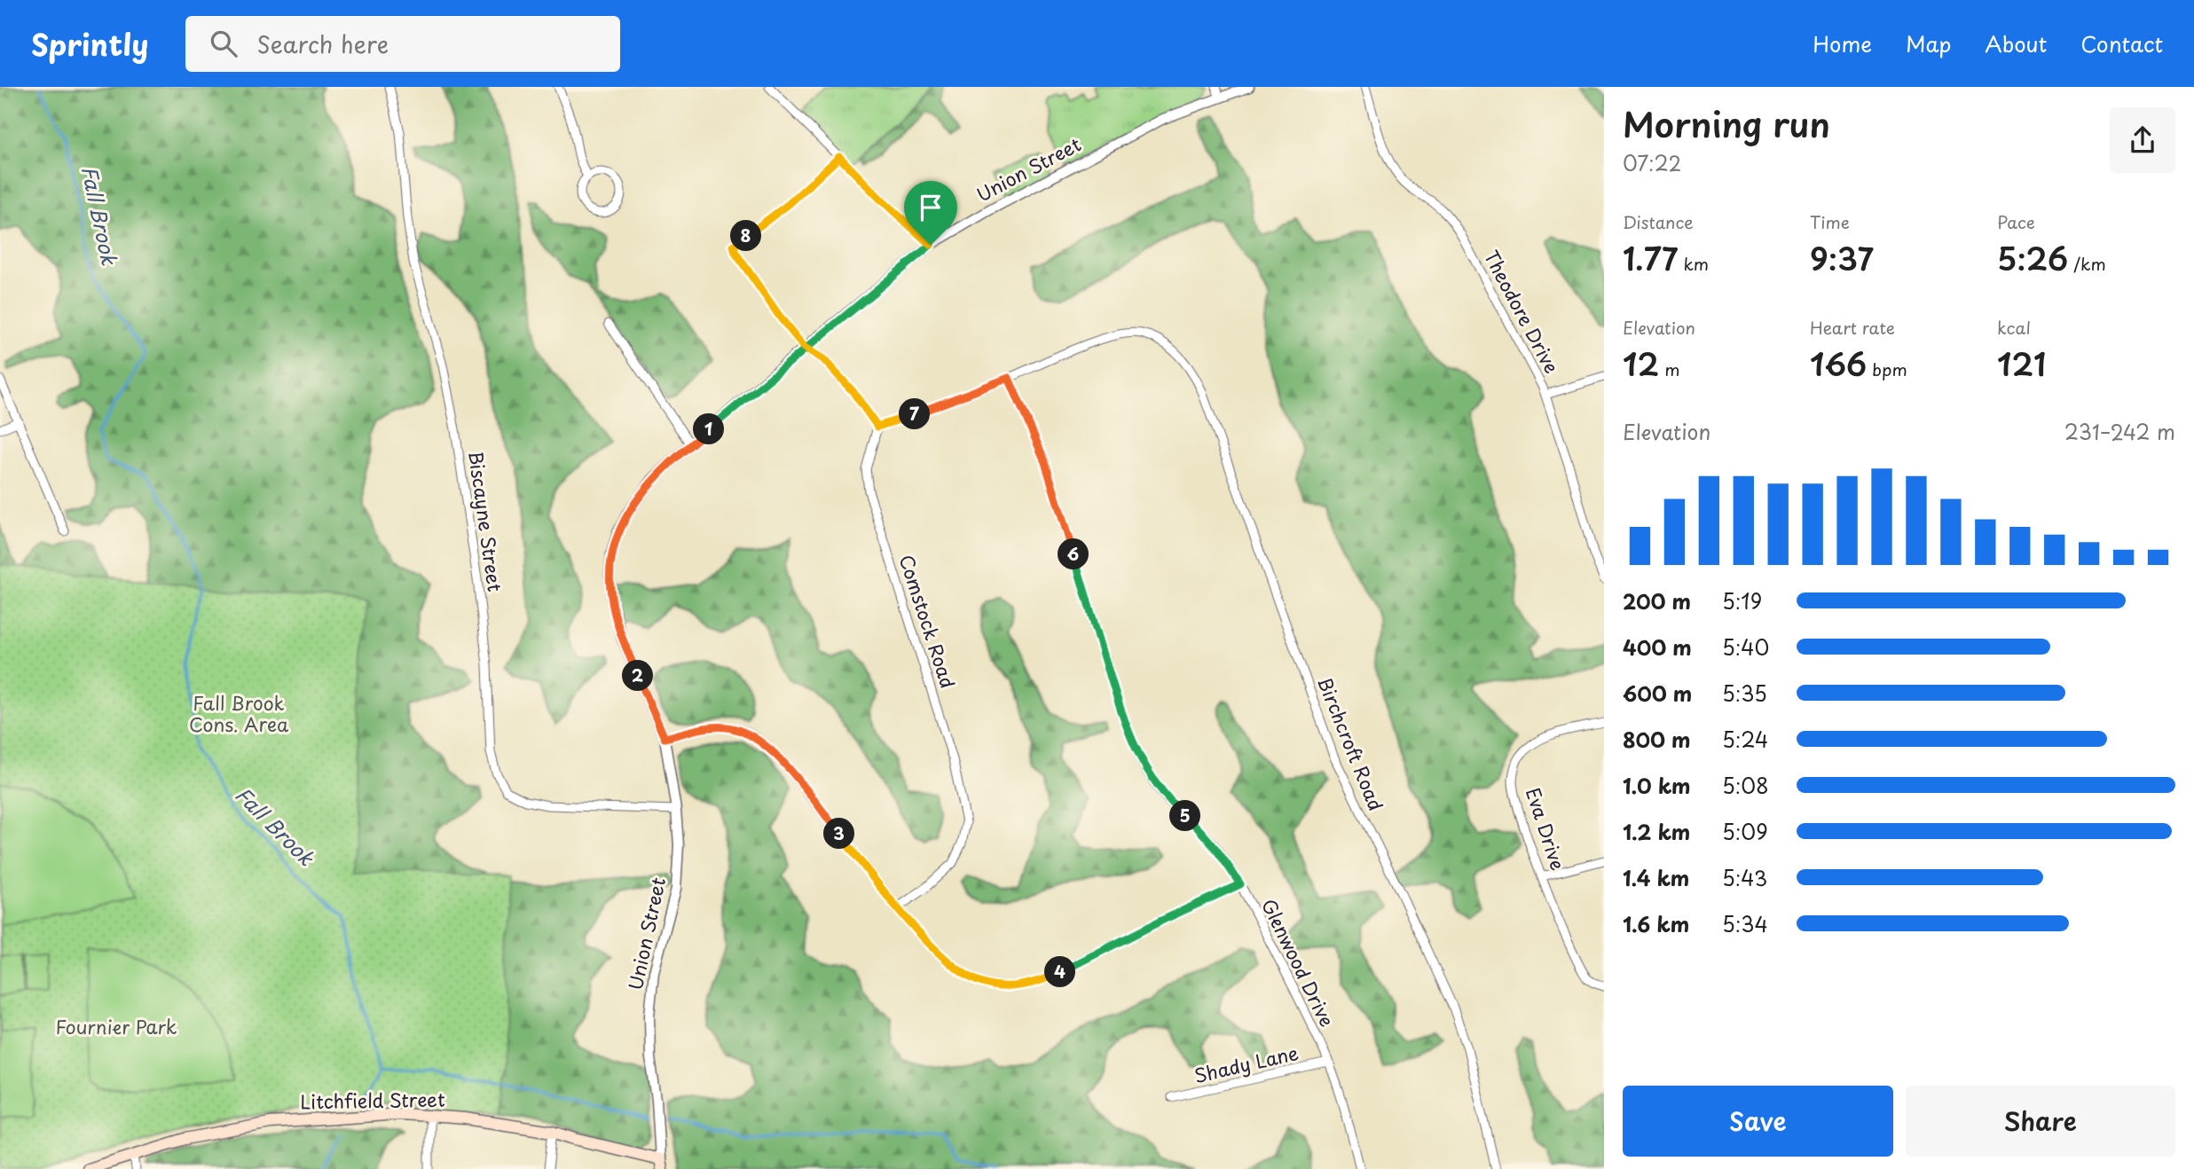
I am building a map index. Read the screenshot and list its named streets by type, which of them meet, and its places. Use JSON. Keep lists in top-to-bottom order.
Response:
{
  "streets": {
    "main road": ["Litchfield Street"],
    "street": [
      "Union Street",
      "Theodore Drive",
      "Biscayne Street",
      "Comstock Road",
      "Birchcroft Road",
      "Eva Drive",
      "Glenwood Drive",
      "Shady Lane"
    ]
  },
  "crossings": [
    ["Union Street", "Biscayne Street"],
    ["Union Street", "Litchfield Street"],
    ["Birchcroft Road", "Glenwood Drive"],
    ["Glenwood Drive", "Shady Lane"]
  ],
  "water": ["Fall Brook"],
  "parks": ["Fall Brook Cons. Area", "Fournier Park"],
  "page": {
    "header": "Sprintly",
    "search": "Search here",
    "nav": [
      "Home",
      "Map",
      "About",
      "Contact"
    ],
    "heading": ["Morning run", "07:22"],
    "stats": [
      ["Distance", "1.77 km"],
      ["Time", "9:37"],
      ["Pace", "5:26 /km"],
      ["Elevation", "12 m"],
      ["Heart rate", "166 bpm"],
      ["kcal", "121"]
    ],
    "pins": [
      "8",
      "7",
      "1",
      "6",
      "2",
      "5",
      "3",
      "4"
    ],
    "chart": ["Elevation", "231–242 m"],
    "list": [
      {
        "name": "200 m",
        "note": "5:19"
      },
      {
        "name": "400 m",
        "note": "5:40"
      },
      {
        "name": "600 m",
        "note": "5:35"
      },
      {
        "name": "800 m",
        "note": "5:24"
      },
      {
        "name": "1.0 km",
        "note": "5:08"
      },
      {
        "name": "1.2 km",
        "note": "5:09"
      },
      {
        "name": "1.4 km",
        "note": "5:43"
      },
      {
        "name": "1.6 km",
        "note": "5:34"
      }
    ],
    "buttons": ["Save", "Share"]
  }
}
